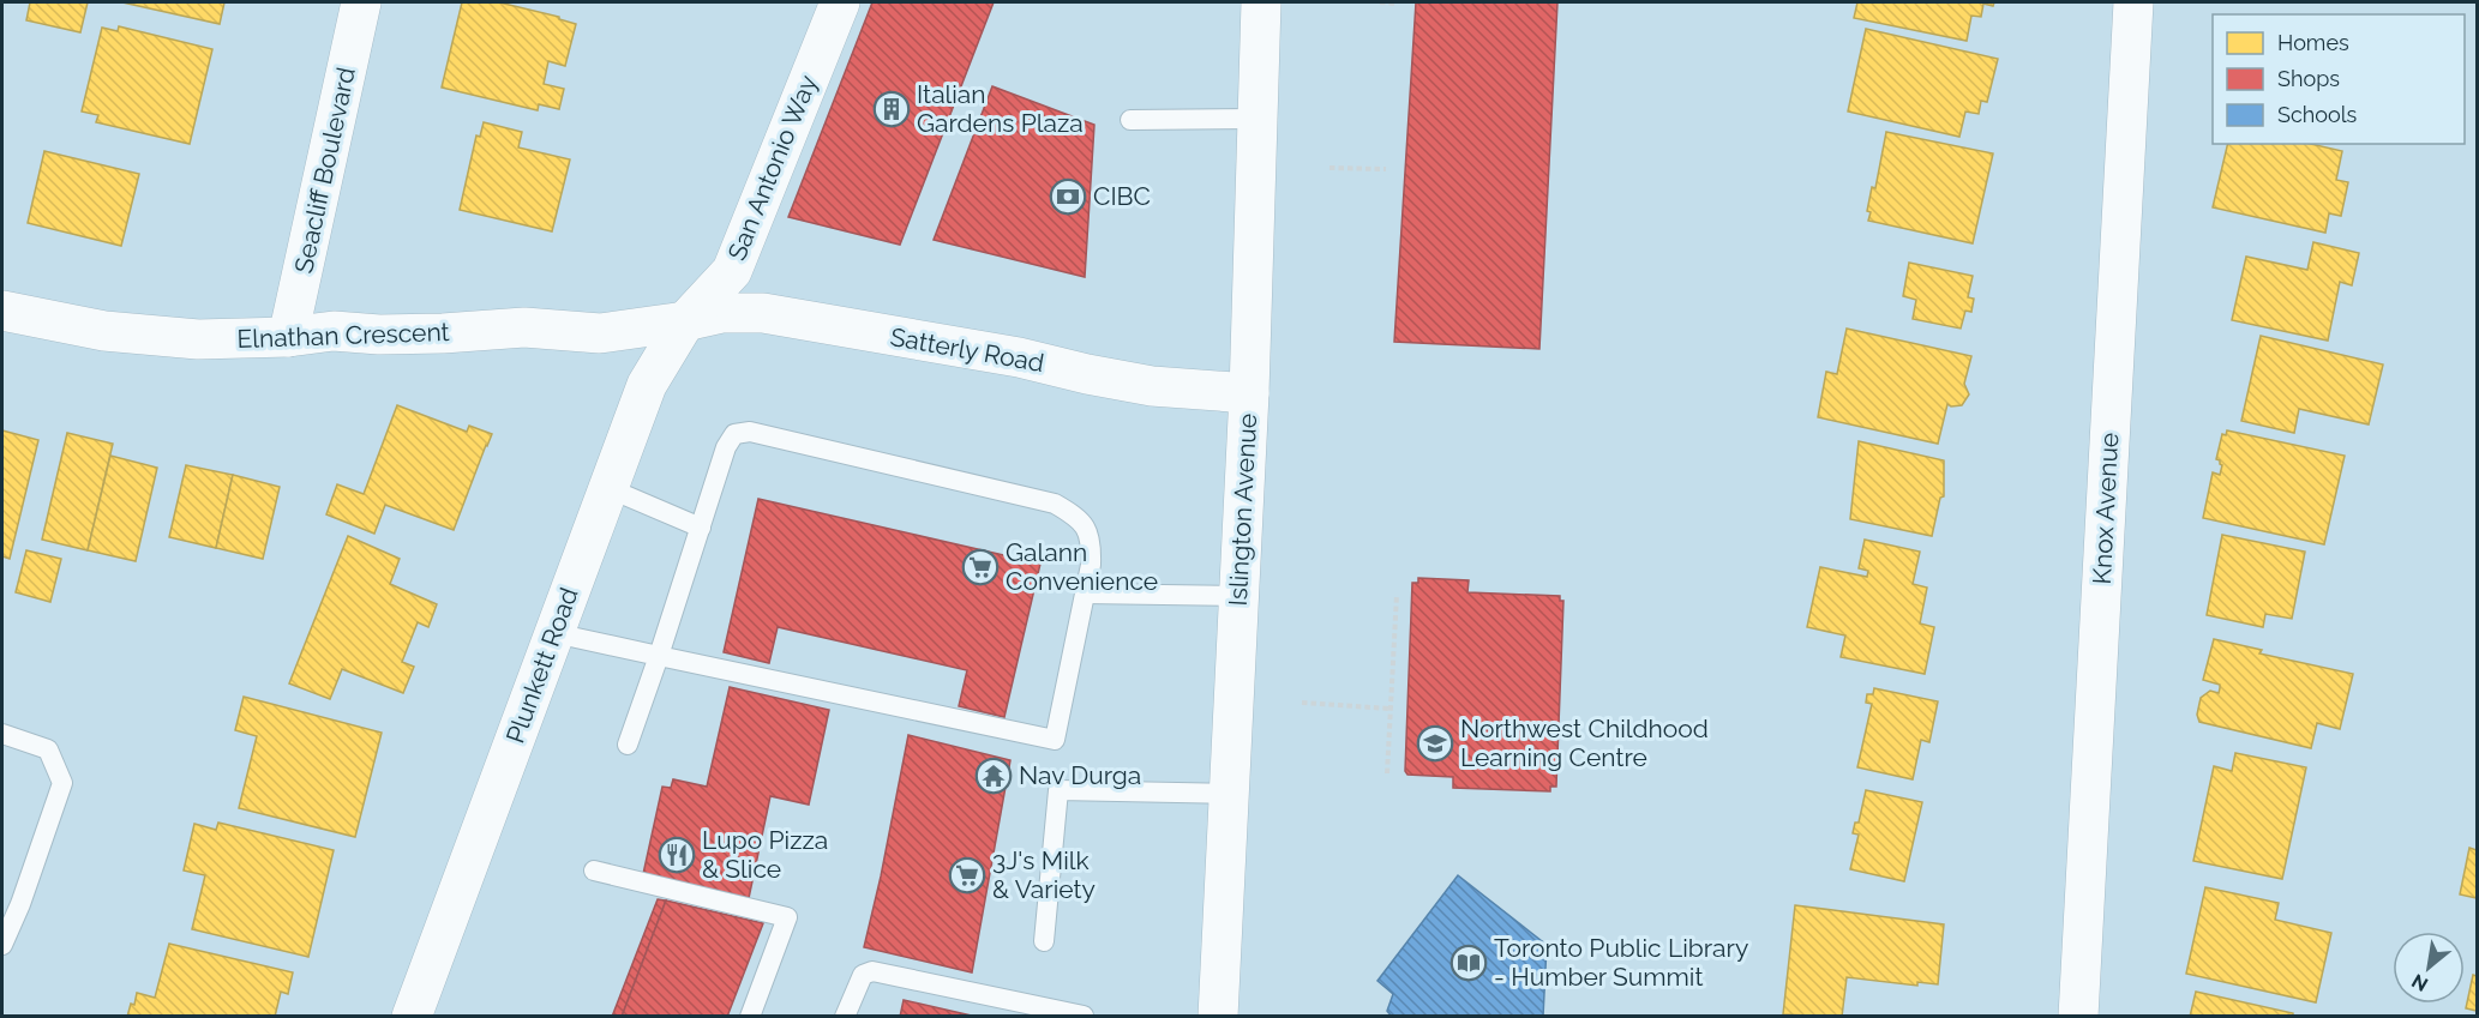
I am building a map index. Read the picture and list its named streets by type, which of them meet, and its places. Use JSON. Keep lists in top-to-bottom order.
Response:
{
  "streets": {
    "street": [
      "San Antonio Way",
      "Seacliff Boulevard",
      "Elnathan Crescent",
      "Satterly Road",
      "Knox Avenue",
      "Islington Avenue",
      "Plunkett Road"
    ]
  },
  "crossings": [
    ["San Antonio Way", "Elnathan Crescent"],
    ["San Antonio Way", "Satterly Road"],
    ["San Antonio Way", "Plunkett Road"],
    ["Seacliff Boulevard", "Elnathan Crescent"],
    ["Elnathan Crescent", "Satterly Road"],
    ["Elnathan Crescent", "Plunkett Road"],
    ["Satterly Road", "Islington Avenue"],
    ["Satterly Road", "Plunkett Road"]
  ],
  "places": {
    "building": ["Italian Gardens Plaza"],
    "bank": ["CIBC"],
    "supermarket": ["Galann Convenience", "3J's Milk & Variety"],
    "school or university": ["Northwest Childhood Learning Centre"],
    "temple": ["Nav Durga"],
    "restaurant": ["Lupo Pizza & Slice"],
    "library": ["Toronto Public Library - Humber Summit"]
  },
  "legend": ["Homes", "Shops", "Schools"],
  "north": "bottom left"
}
